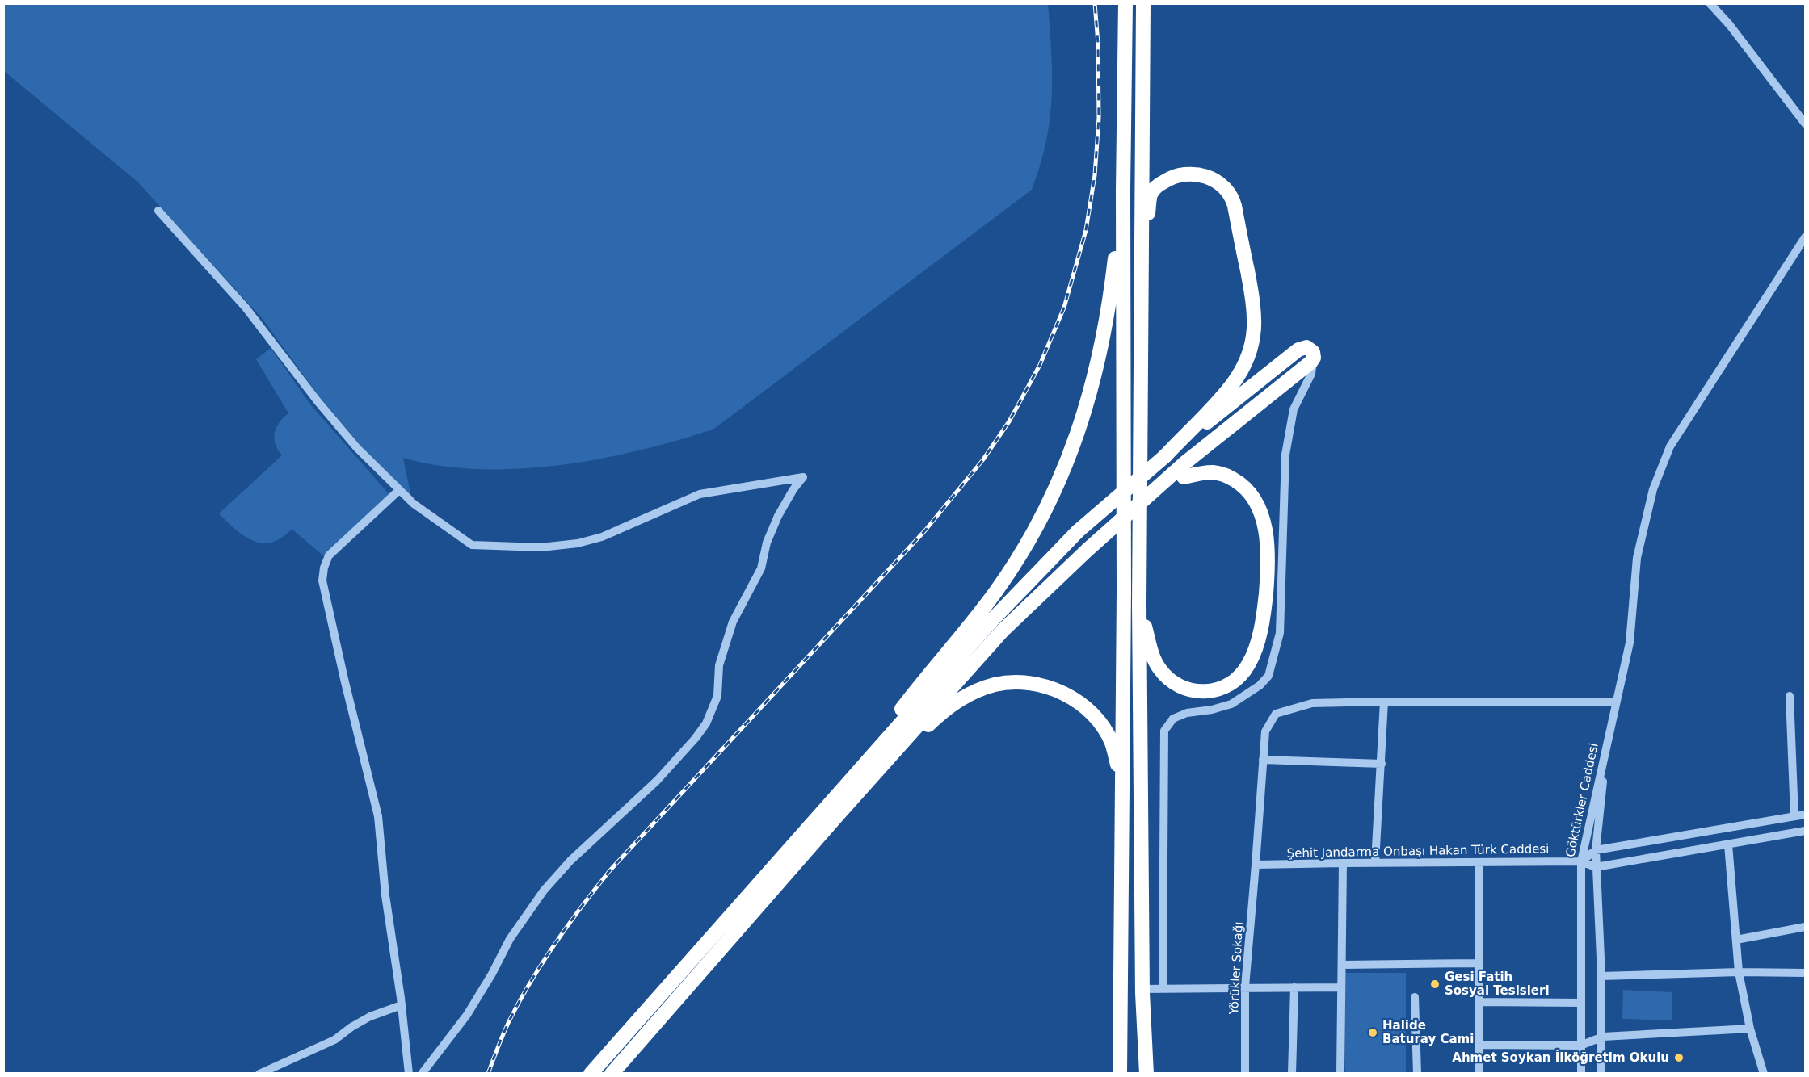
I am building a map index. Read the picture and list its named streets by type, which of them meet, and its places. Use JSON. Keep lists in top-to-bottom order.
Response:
{
  "streets": {
    "street": ["Göktürkler Caddesi", "Şehit Jandarma Onbaşı Hakan Türk Caddesi", "Yörükler Sokağı"]
  },
  "crossings": [
    ["Göktürkler Caddesi", "Şehit Jandarma Onbaşı Hakan Türk Caddesi"],
    ["Şehit Jandarma Onbaşı Hakan Türk Caddesi", "Yörükler Sokağı"]
  ],
  "places": ["Gesi Fatih Sosyal Tesisleri", "Halide Baturay Cami", "Ahmet Soykan İlköğretim Okulu"]
}
